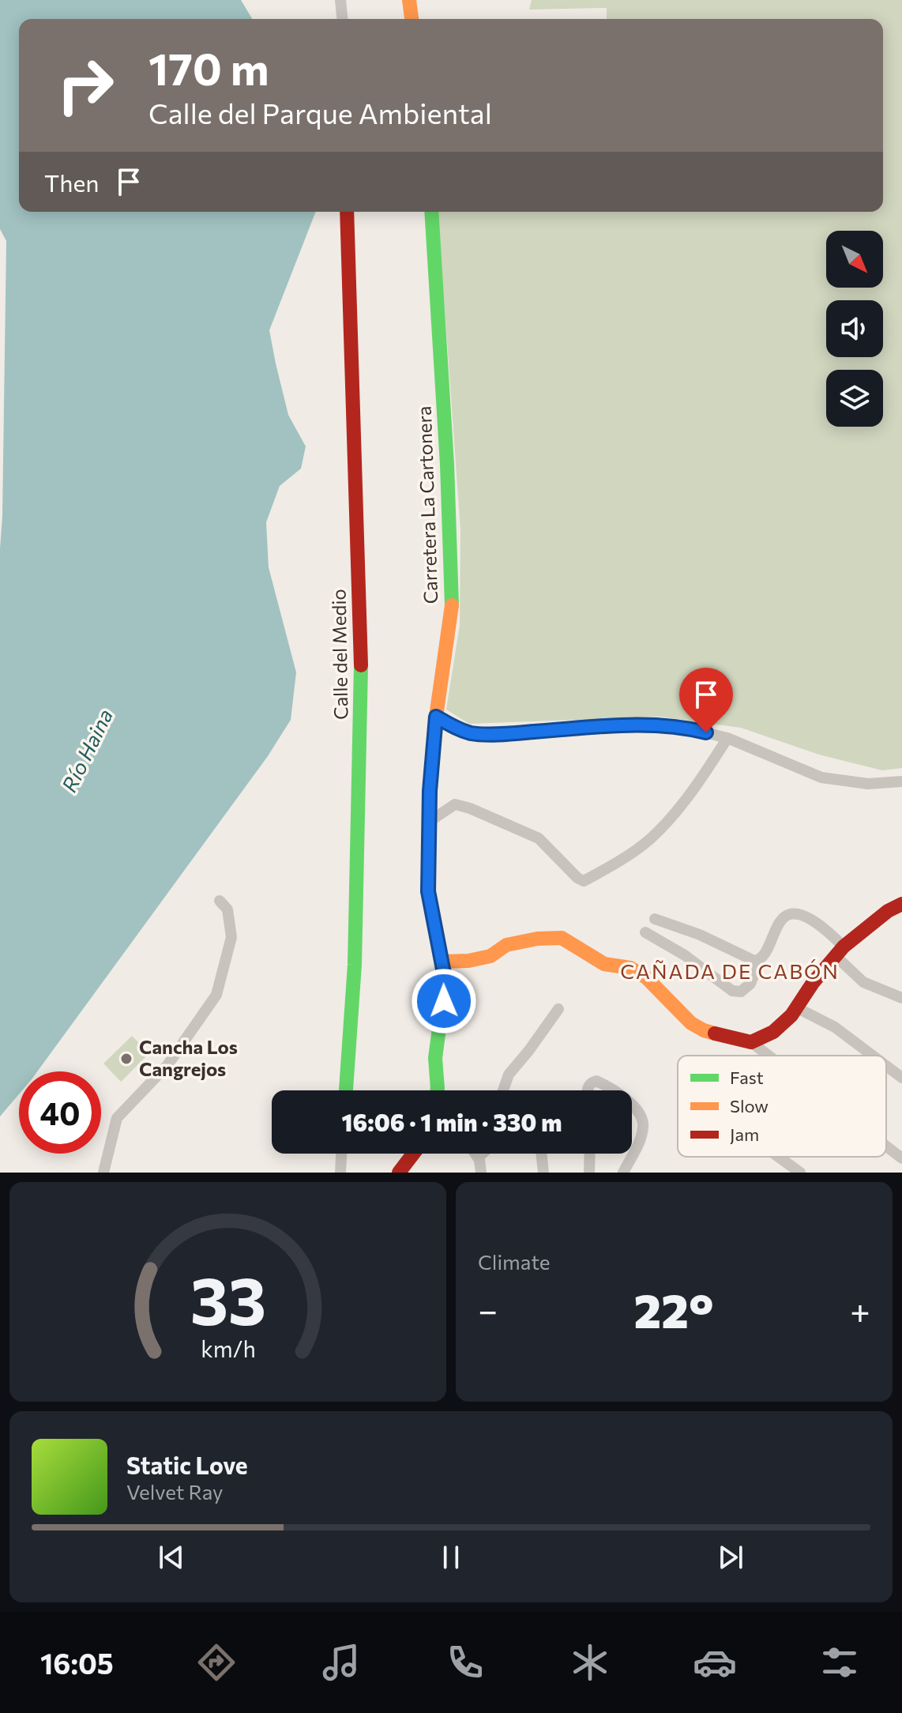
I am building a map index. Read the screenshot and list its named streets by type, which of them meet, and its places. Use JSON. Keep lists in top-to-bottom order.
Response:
{
  "streets": {
    "street": ["Carretera La Cartonera", "Calle del Medio"]
  },
  "districts": ["CAÑADA DE CABÓN"],
  "water": ["Río Haina"],
  "places": ["Cancha Los Cangrejos"],
  "legend": ["Fast", "Slow", "Jam"],
  "north": "bottom right",
  "page": {
    "turn": ["170 m", "Calle del Parque Ambiental"],
    "then": "Then",
    "limit": "40",
    "trip": "16:06 · 1 min · 330 m",
    "tile": "Climate",
    "heat": ["−", "22°", "+"],
    "song": ["Static Love", "Velvet Ray"],
    "tabs": "16:05",
    "gauge": ["33", "km/h"]
  }
}
